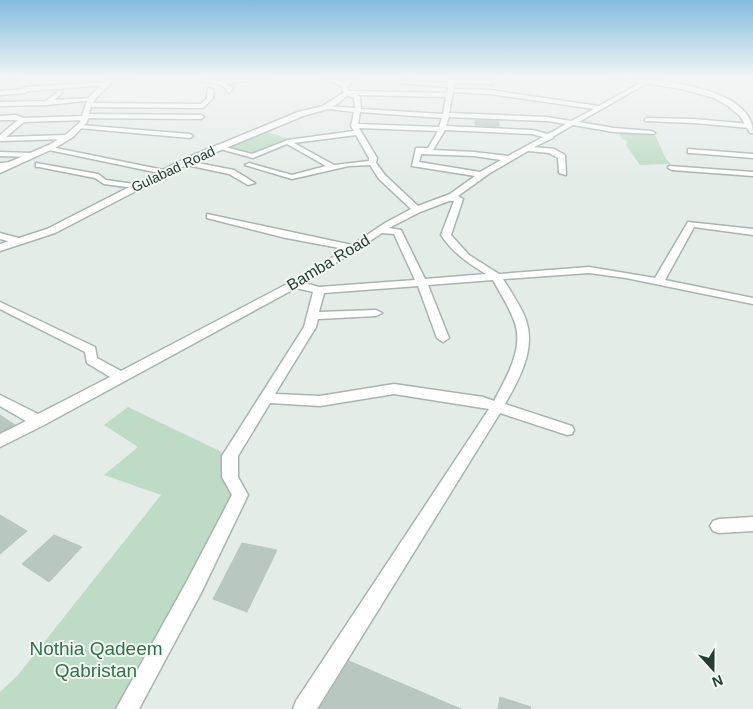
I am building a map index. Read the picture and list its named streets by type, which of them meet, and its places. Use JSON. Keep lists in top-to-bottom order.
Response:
{
  "streets": {
    "street": ["Gulabad Road", "Bamba Road"]
  },
  "parks": ["Nothia Qadeem Qabristan"],
  "north": "bottom"
}
